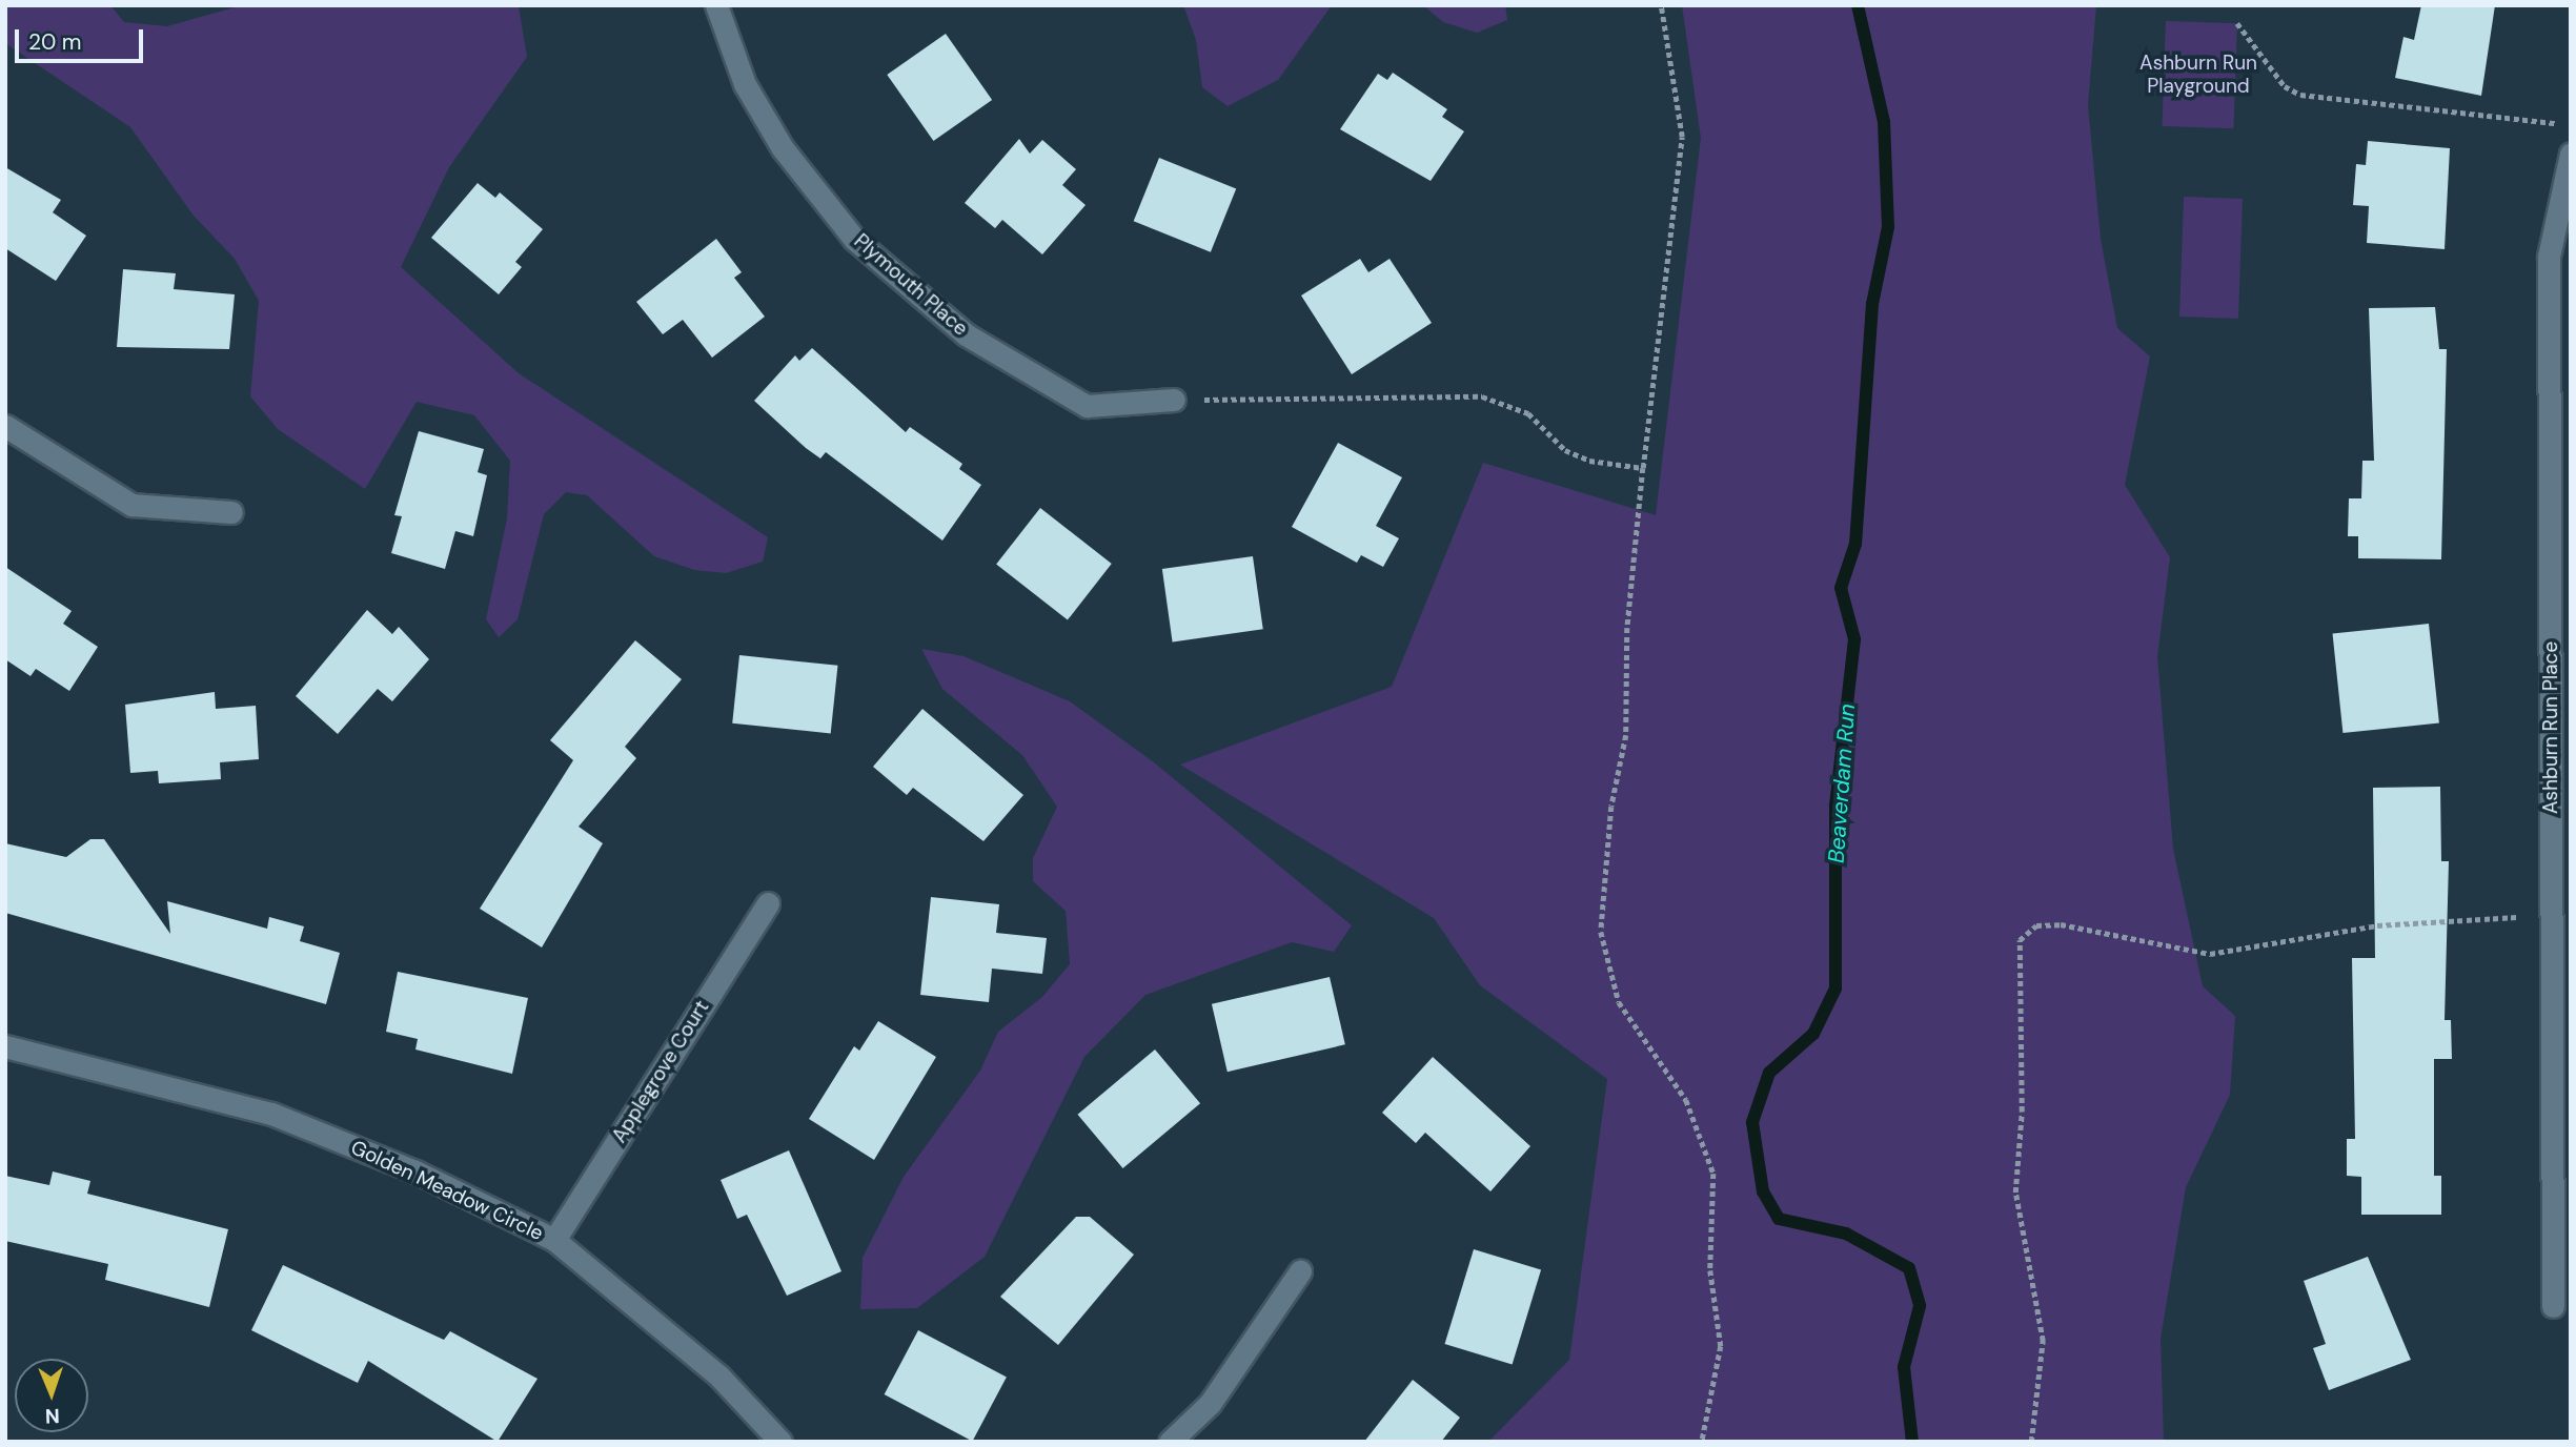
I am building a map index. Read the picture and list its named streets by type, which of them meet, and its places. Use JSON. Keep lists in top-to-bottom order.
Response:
{
  "streets": {
    "street": [
      "Plymouth Place",
      "Ashburn Run Place",
      "Applegrove Court",
      "Golden Meadow Circle"
    ]
  },
  "crossings": [
    ["Applegrove Court", "Golden Meadow Circle"]
  ],
  "water": ["Beaverdam Run"],
  "parks": ["Ashburn Run Playground"],
  "scale_bar": "20 m",
  "north": "bottom"
}
